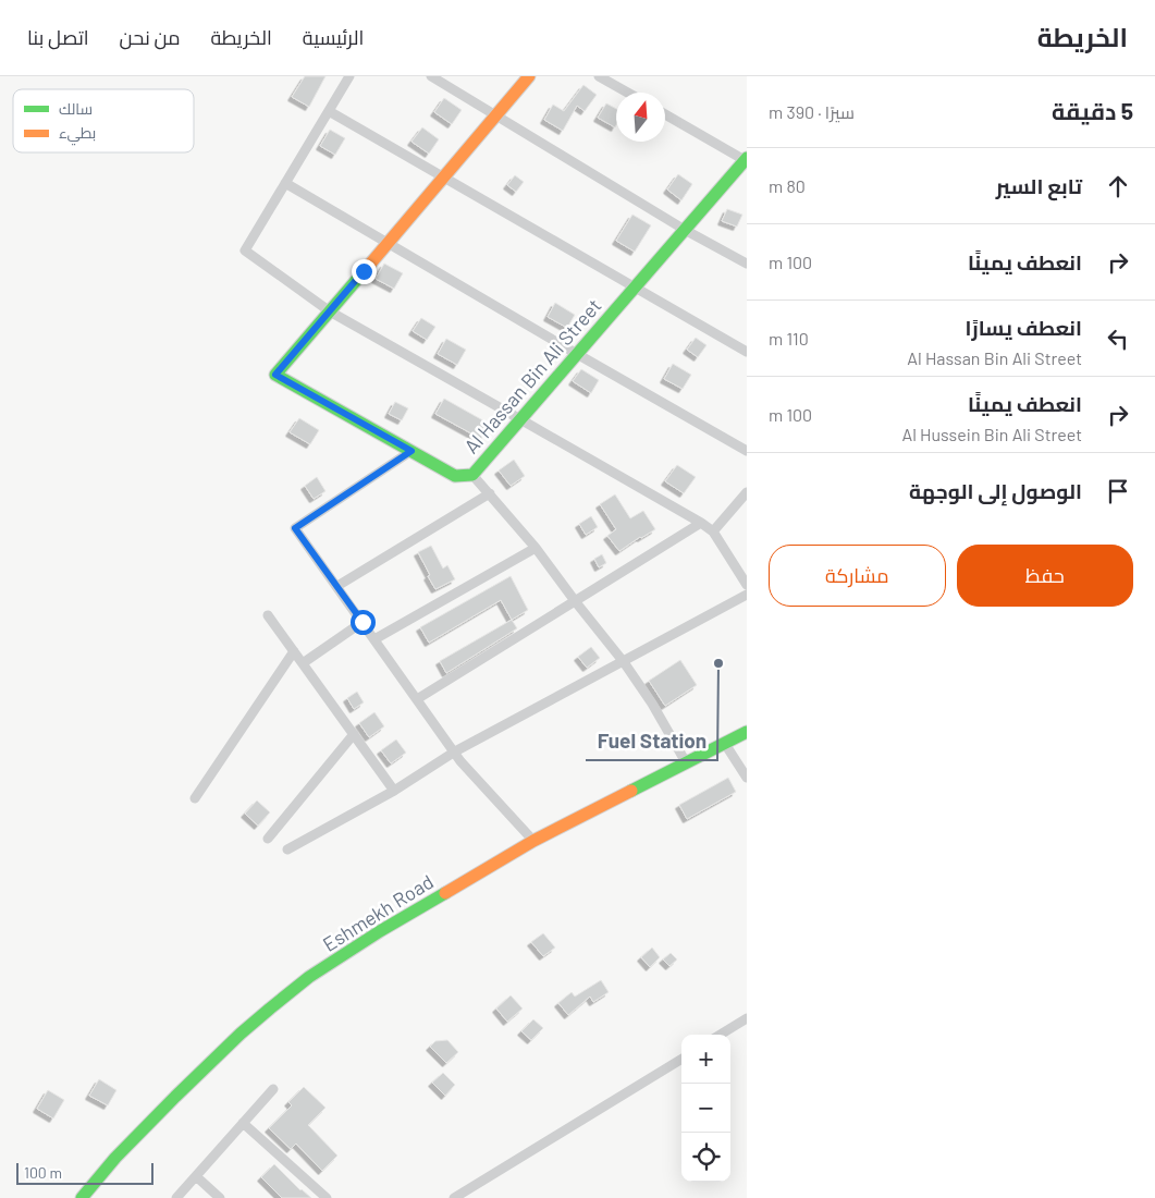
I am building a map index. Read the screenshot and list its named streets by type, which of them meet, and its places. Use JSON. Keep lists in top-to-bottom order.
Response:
{
  "streets": {
    "main road": ["Al Hassan Bin Ali Street", "Eshmekh Road"]
  },
  "places": ["Fuel Station"],
  "legend": ["سالك", "بطيء"],
  "scale_bar": "100 m",
  "north": "top",
  "page": {
    "header": "الخريطة",
    "nav": [
      "الرئيسية",
      "الخريطة",
      "من نحن",
      "اتصل بنا"
    ],
    "heading": ["5 دقيقة", "سيرًا · 390 m"],
    "list": [
      ["تابع السير", "80 m"],
      ["انعطف يمينًا", "100 m"],
      ["انعطف يسارًا", "Al Hassan Bin Ali Street", "110 m"],
      ["انعطف يمينًا", "Al Hussein Bin Ali Street", "100 m"],
      "الوصول إلى الوجهة"
    ],
    "buttons": ["حفظ", "مشاركة"],
    "map_buttons": ["+", "−"],
    "scale": "100 m"
  }
}
